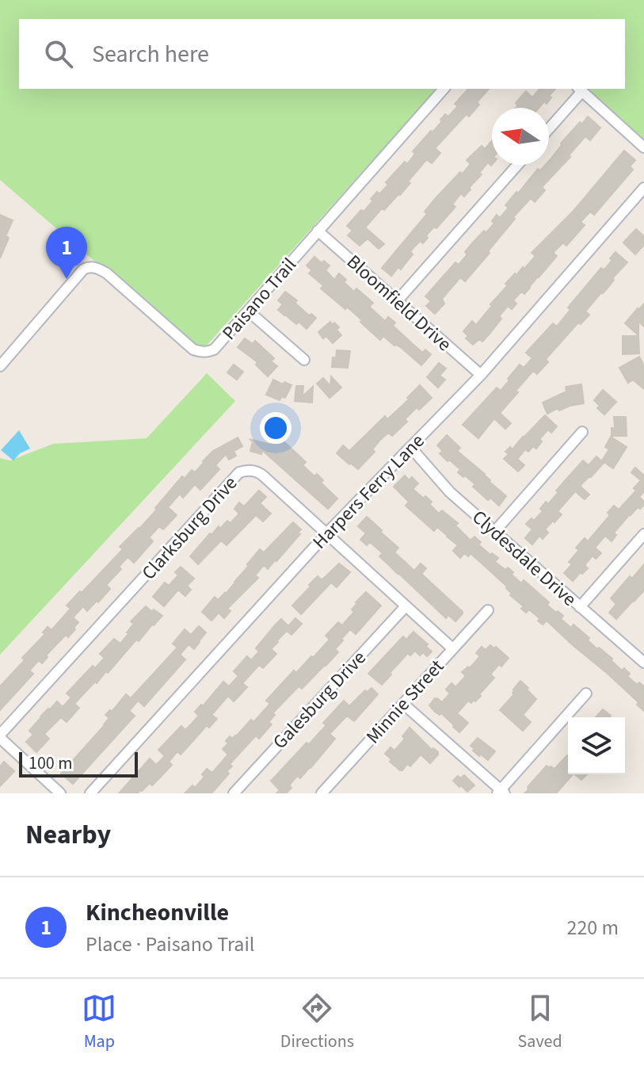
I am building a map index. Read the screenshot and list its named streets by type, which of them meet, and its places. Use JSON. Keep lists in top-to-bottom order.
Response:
{
  "streets": {
    "street": [
      "Paisano Trail",
      "Bloomfield Drive",
      "Harpers Ferry Lane",
      "Clarksburg Drive",
      "Clydesdale Drive",
      "Galesburg Drive",
      "Minnie Street"
    ]
  },
  "crossings": [
    ["Paisano Trail", "Bloomfield Drive"],
    ["Bloomfield Drive", "Harpers Ferry Lane"],
    ["Harpers Ferry Lane", "Clarksburg Drive"],
    ["Harpers Ferry Lane", "Clydesdale Drive"],
    ["Clarksburg Drive", "Galesburg Drive"],
    ["Clarksburg Drive", "Minnie Street"]
  ],
  "scale_bar": "100 m",
  "north": "left",
  "page": {
    "search": "Search here",
    "pins": "1",
    "scale": "100 m",
    "heading": "Nearby",
    "list": [
      {
        "mark": "1",
        "name": "Kincheonville",
        "note": "Place · Paisano Trail",
        "value": "220 m"
      }
    ],
    "nav": ["Map", "Directions", "Saved"]
  }
}
